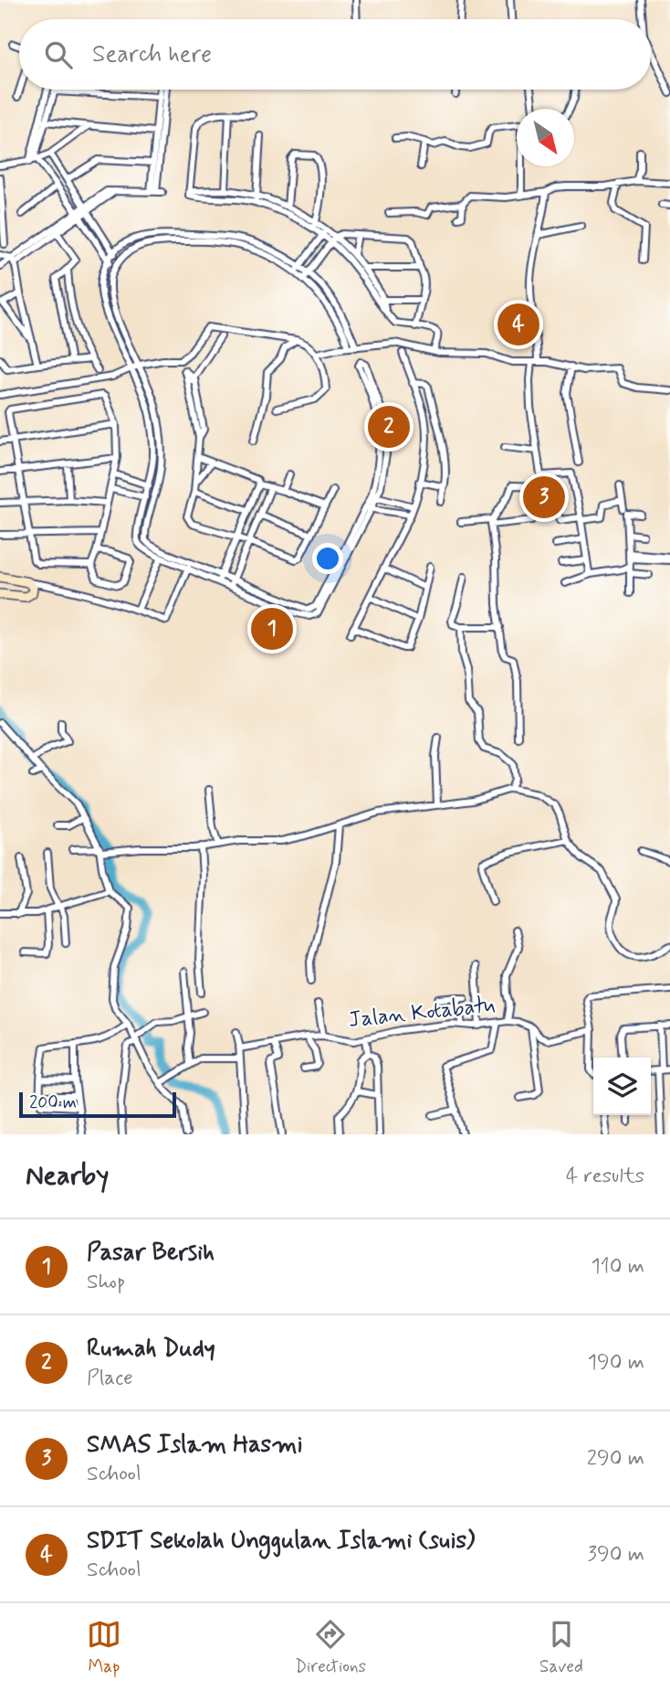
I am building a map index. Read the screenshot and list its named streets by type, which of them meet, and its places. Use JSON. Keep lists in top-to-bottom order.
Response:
{
  "streets": {
    "street": ["Jalan Kotabatu"]
  },
  "scale_bar": "200 m",
  "north": "bottom right",
  "page": {
    "search": "Search here",
    "pins": [
      "4",
      "2",
      "3",
      "1"
    ],
    "scale": "200 m",
    "heading": ["Nearby", "4 results"],
    "list": [
      {
        "mark": "1",
        "name": "Pasar Bersih",
        "note": "Shop",
        "value": "110 m"
      },
      {
        "mark": "2",
        "name": "Rumah Dudy",
        "note": "Place",
        "value": "190 m"
      },
      {
        "mark": "3",
        "name": "SMAS Islam Hasmi",
        "note": "School",
        "value": "290 m"
      },
      {
        "mark": "4",
        "name": "SDIT Sekolah Unggulan Islami (suis)",
        "note": "School",
        "value": "390 m"
      }
    ],
    "nav": ["Map", "Directions", "Saved"]
  }
}
